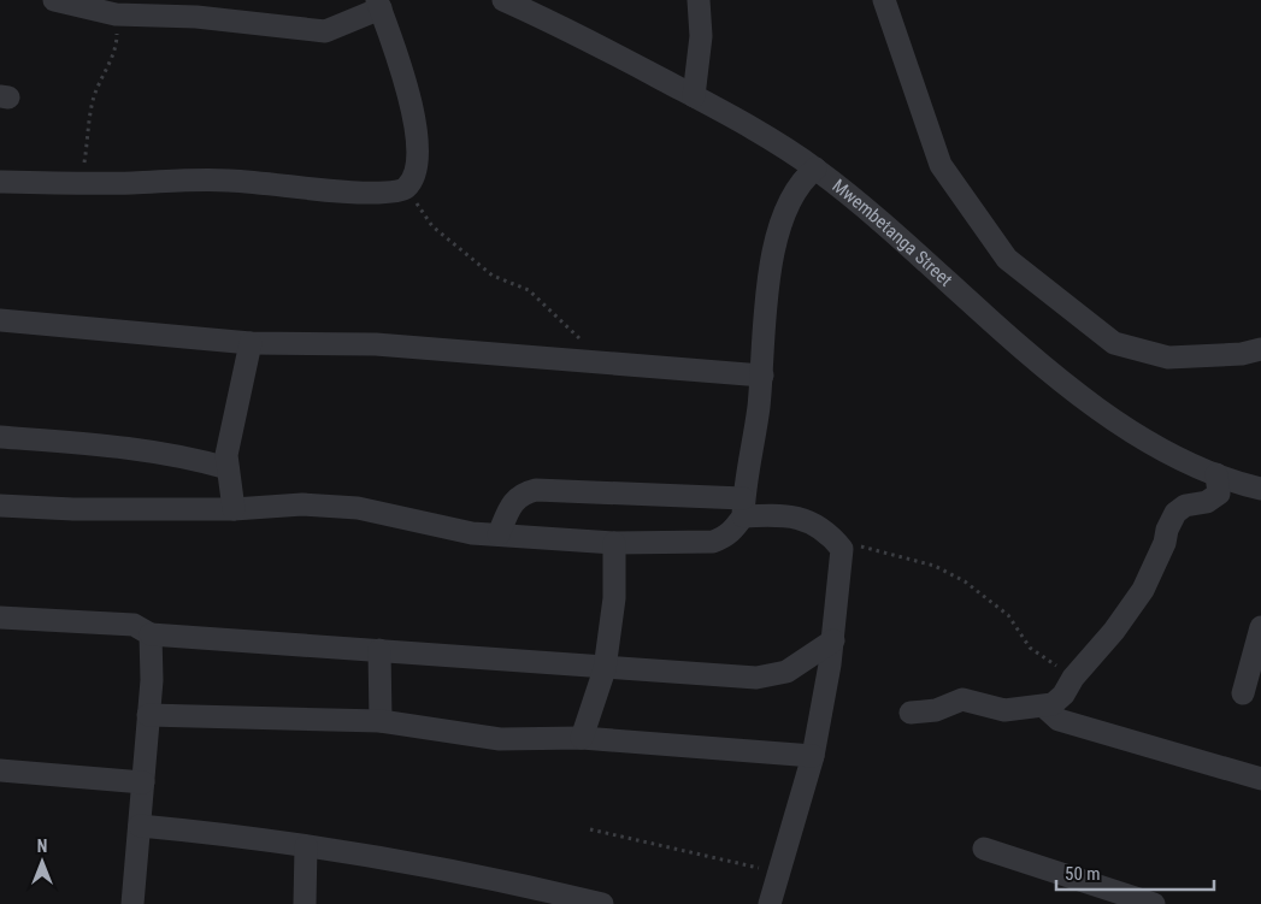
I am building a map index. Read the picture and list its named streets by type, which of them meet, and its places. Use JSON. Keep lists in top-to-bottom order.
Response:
{
  "streets": {
    "street": ["Mwembetanga Street"]
  },
  "scale_bar": "50 m",
  "north": "top"
}
